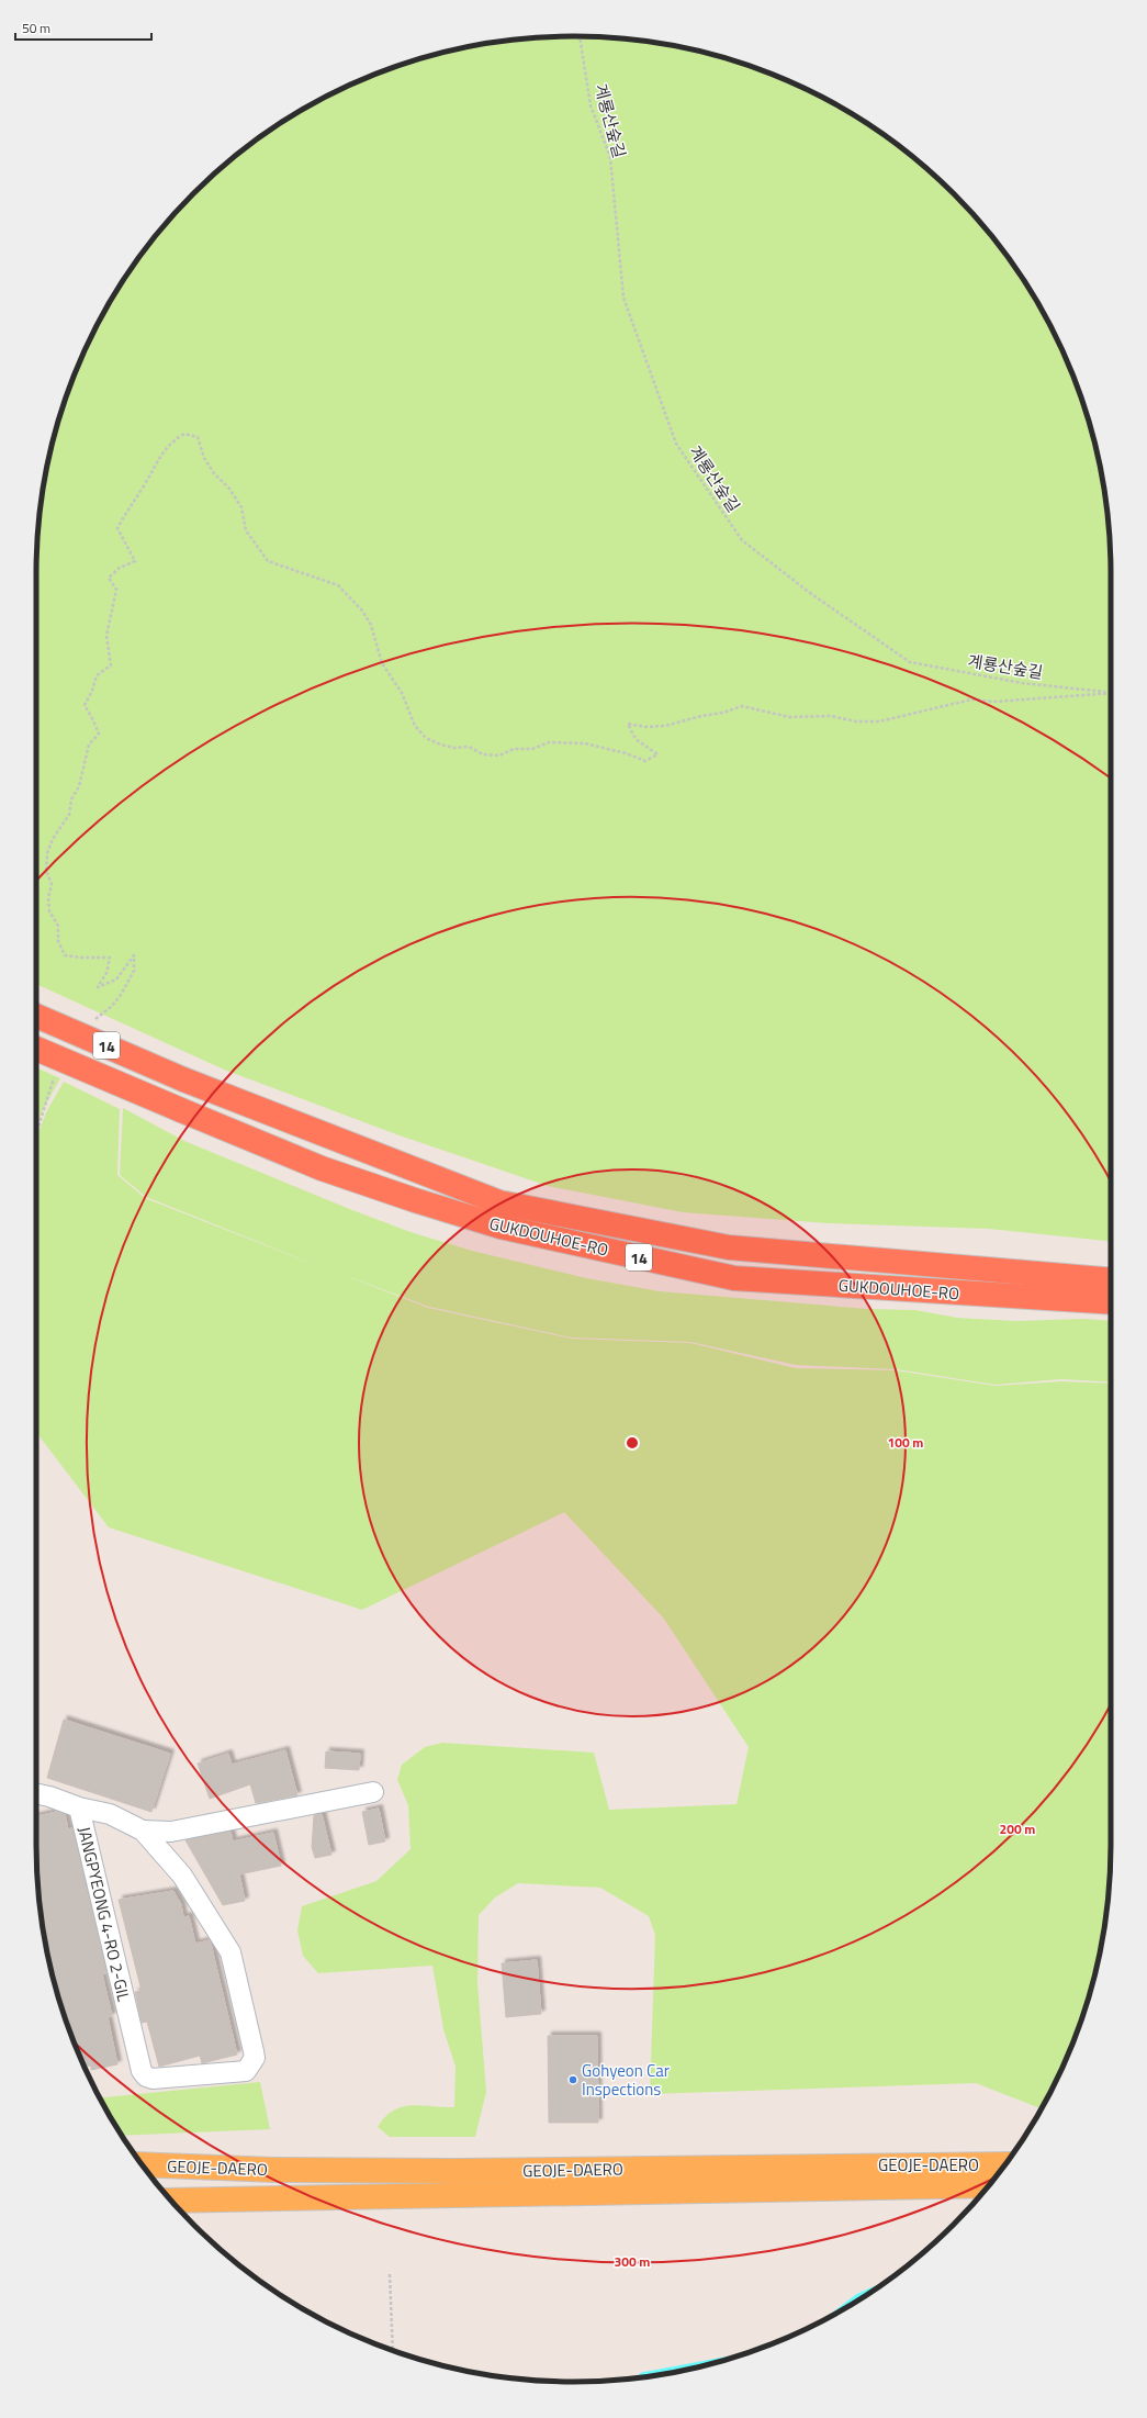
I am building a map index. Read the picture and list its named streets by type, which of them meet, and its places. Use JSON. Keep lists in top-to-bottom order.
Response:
{
  "streets": {
    "highway": ["14", "GUKDOUHOE-RO"],
    "main road": ["GEOJE-DAERO"],
    "street": ["JANGPYEONG 4-RO 2-GIL"],
    "path": ["계룡산숲길"]
  },
  "crossings": [
    ["14", "GUKDOUHOE-RO"]
  ],
  "places": ["Gohyeon Car Inspections"],
  "scale_bar": "50 m",
  "rings": ["100 m", "200 m", "300 m"]
}
